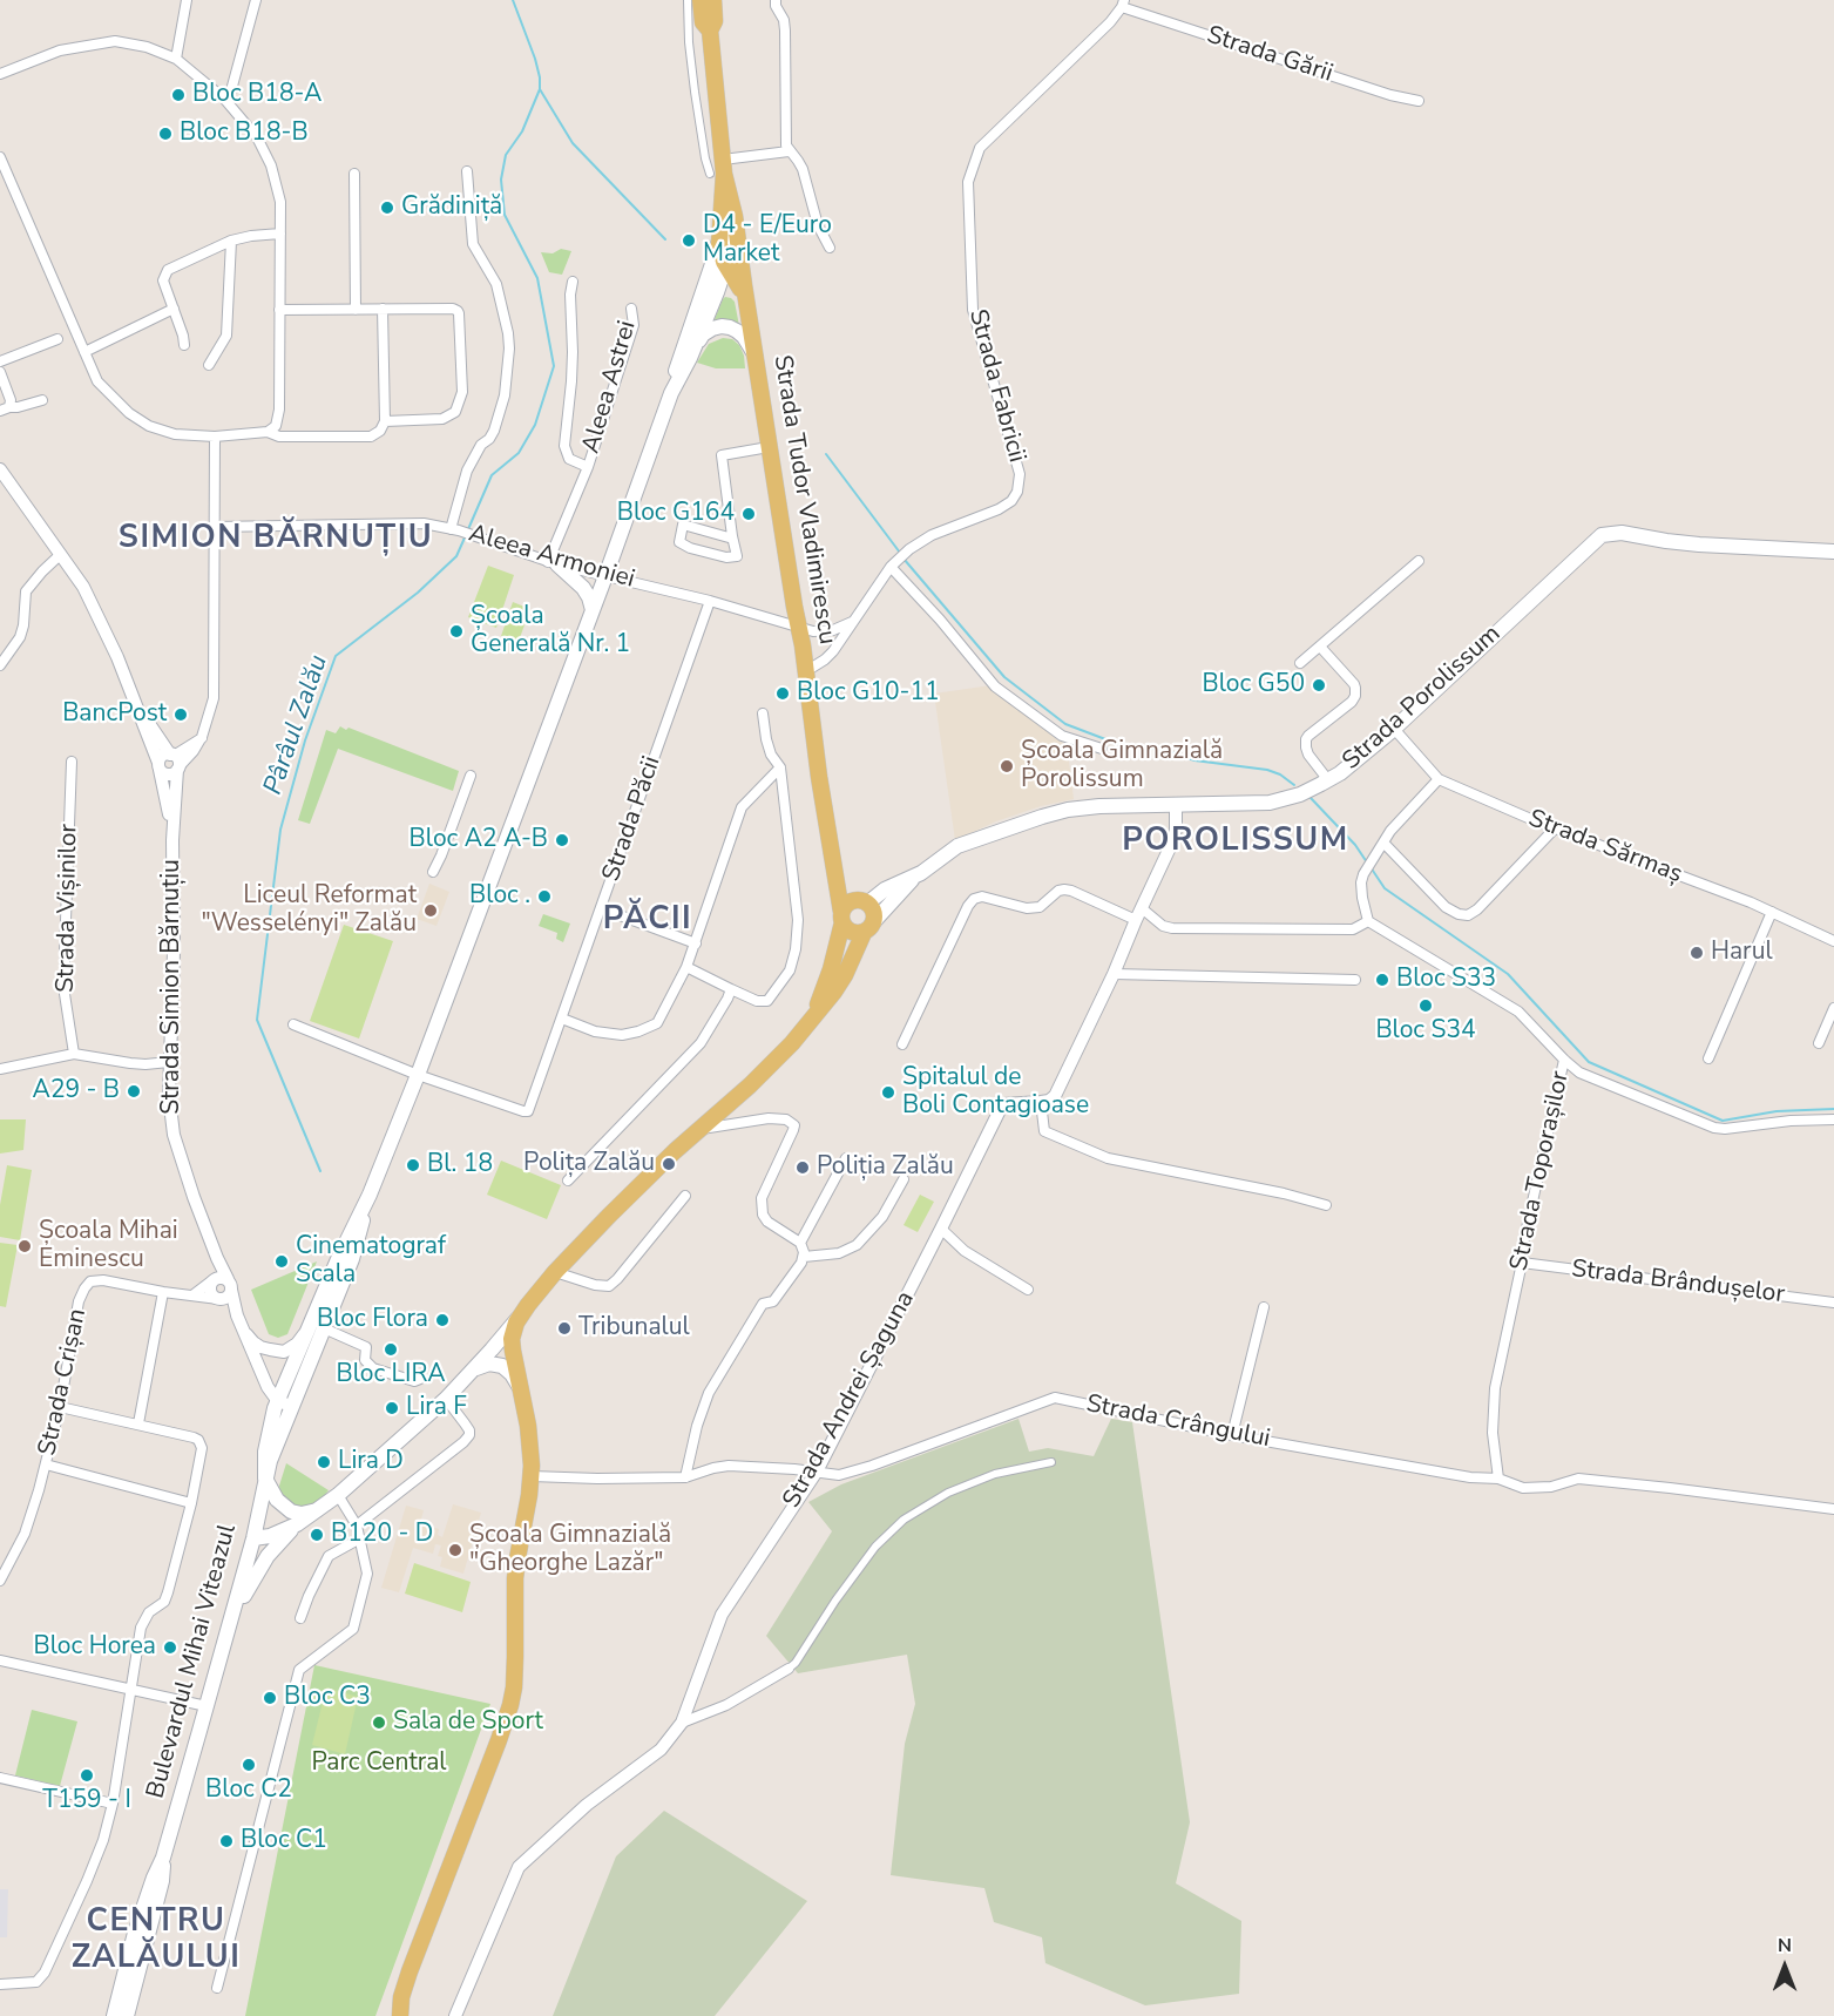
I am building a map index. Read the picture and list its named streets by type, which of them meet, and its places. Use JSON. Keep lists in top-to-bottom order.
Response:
{
  "streets": {
    "main road": ["Strada Tudor Vladimirescu", "Strada Porolissum", "Bulevardul Mihai Viteazul"],
    "street": [
      "Strada Gării",
      "Strada Fabricii",
      "Aleea Astrei",
      "Aleea Armoniei",
      "Strada Păcii",
      "Strada Sărmaș",
      "Strada Vișinilor",
      "Strada Simion Bărnuțiu",
      "Strada Toporașilor",
      "Strada Brândușelor",
      "Strada Crișan",
      "Strada Andrei Șaguna",
      "Strada Crângului"
    ]
  },
  "crossings": [
    ["Strada Gării", "Strada Fabricii"],
    ["Strada Fabricii", "Strada Tudor Vladimirescu"],
    ["Aleea Astrei", "Aleea Armoniei"],
    ["Strada Tudor Vladimirescu", "Aleea Armoniei"],
    ["Strada Tudor Vladimirescu", "Strada Porolissum"],
    ["Strada Tudor Vladimirescu", "Bulevardul Mihai Viteazul"],
    ["Aleea Armoniei", "Strada Păcii"],
    ["Aleea Armoniei", "Bulevardul Mihai Viteazul"],
    ["Strada Porolissum", "Strada Sărmaș"],
    ["Strada Păcii", "Bulevardul Mihai Viteazul"],
    ["Strada Simion Bărnuțiu", "Strada Crișan"],
    ["Strada Simion Bărnuțiu", "Bulevardul Mihai Viteazul"],
    ["Strada Toporașilor", "Strada Brândușelor"],
    ["Strada Toporașilor", "Strada Crângului"],
    ["Strada Andrei Șaguna", "Strada Crângului"]
  ],
  "districts": [
    "SIMION BĂRNUȚIU",
    "POROLISSUM",
    "PĂCII",
    "CENTRU ZALĂULUI"
  ],
  "water": ["Pârâul Zalău"],
  "parks": ["Parc Central"],
  "places": [
    "Bloc B18-A",
    "Bloc B18-B",
    "Grădiniță",
    "D4 - E/Euro Market",
    "Bloc G164",
    "Școala Generală Nr. 1",
    "Bloc G50",
    "Bloc G10-11",
    "BancPost",
    "Școala Gimnazială Porolissum",
    "Bloc A2 A-B",
    "Bloc .",
    "Liceul Reformat \"Wesselényi\" Zalău",
    "Harul",
    "Bloc S33",
    "Bloc S34",
    "A29 - B",
    "Spitalul de Boli Contagioase",
    "Polița Zalău",
    "Bl. 18",
    "Poliția Zalău",
    "Școala Mihai Eminescu",
    "Cinematograf Scala",
    "Bloc Flora",
    "Tribunalul",
    "Bloc LIRA",
    "Lira F",
    "Lira D",
    "B120 - D",
    "Școala Gimnazială \"Gheorghe Lazăr\"",
    "Bloc Horea",
    "Bloc C3",
    "Sala de Sport",
    "Bloc C2",
    "T159 - I",
    "Bloc C1"
  ],
  "north": "top"
}
